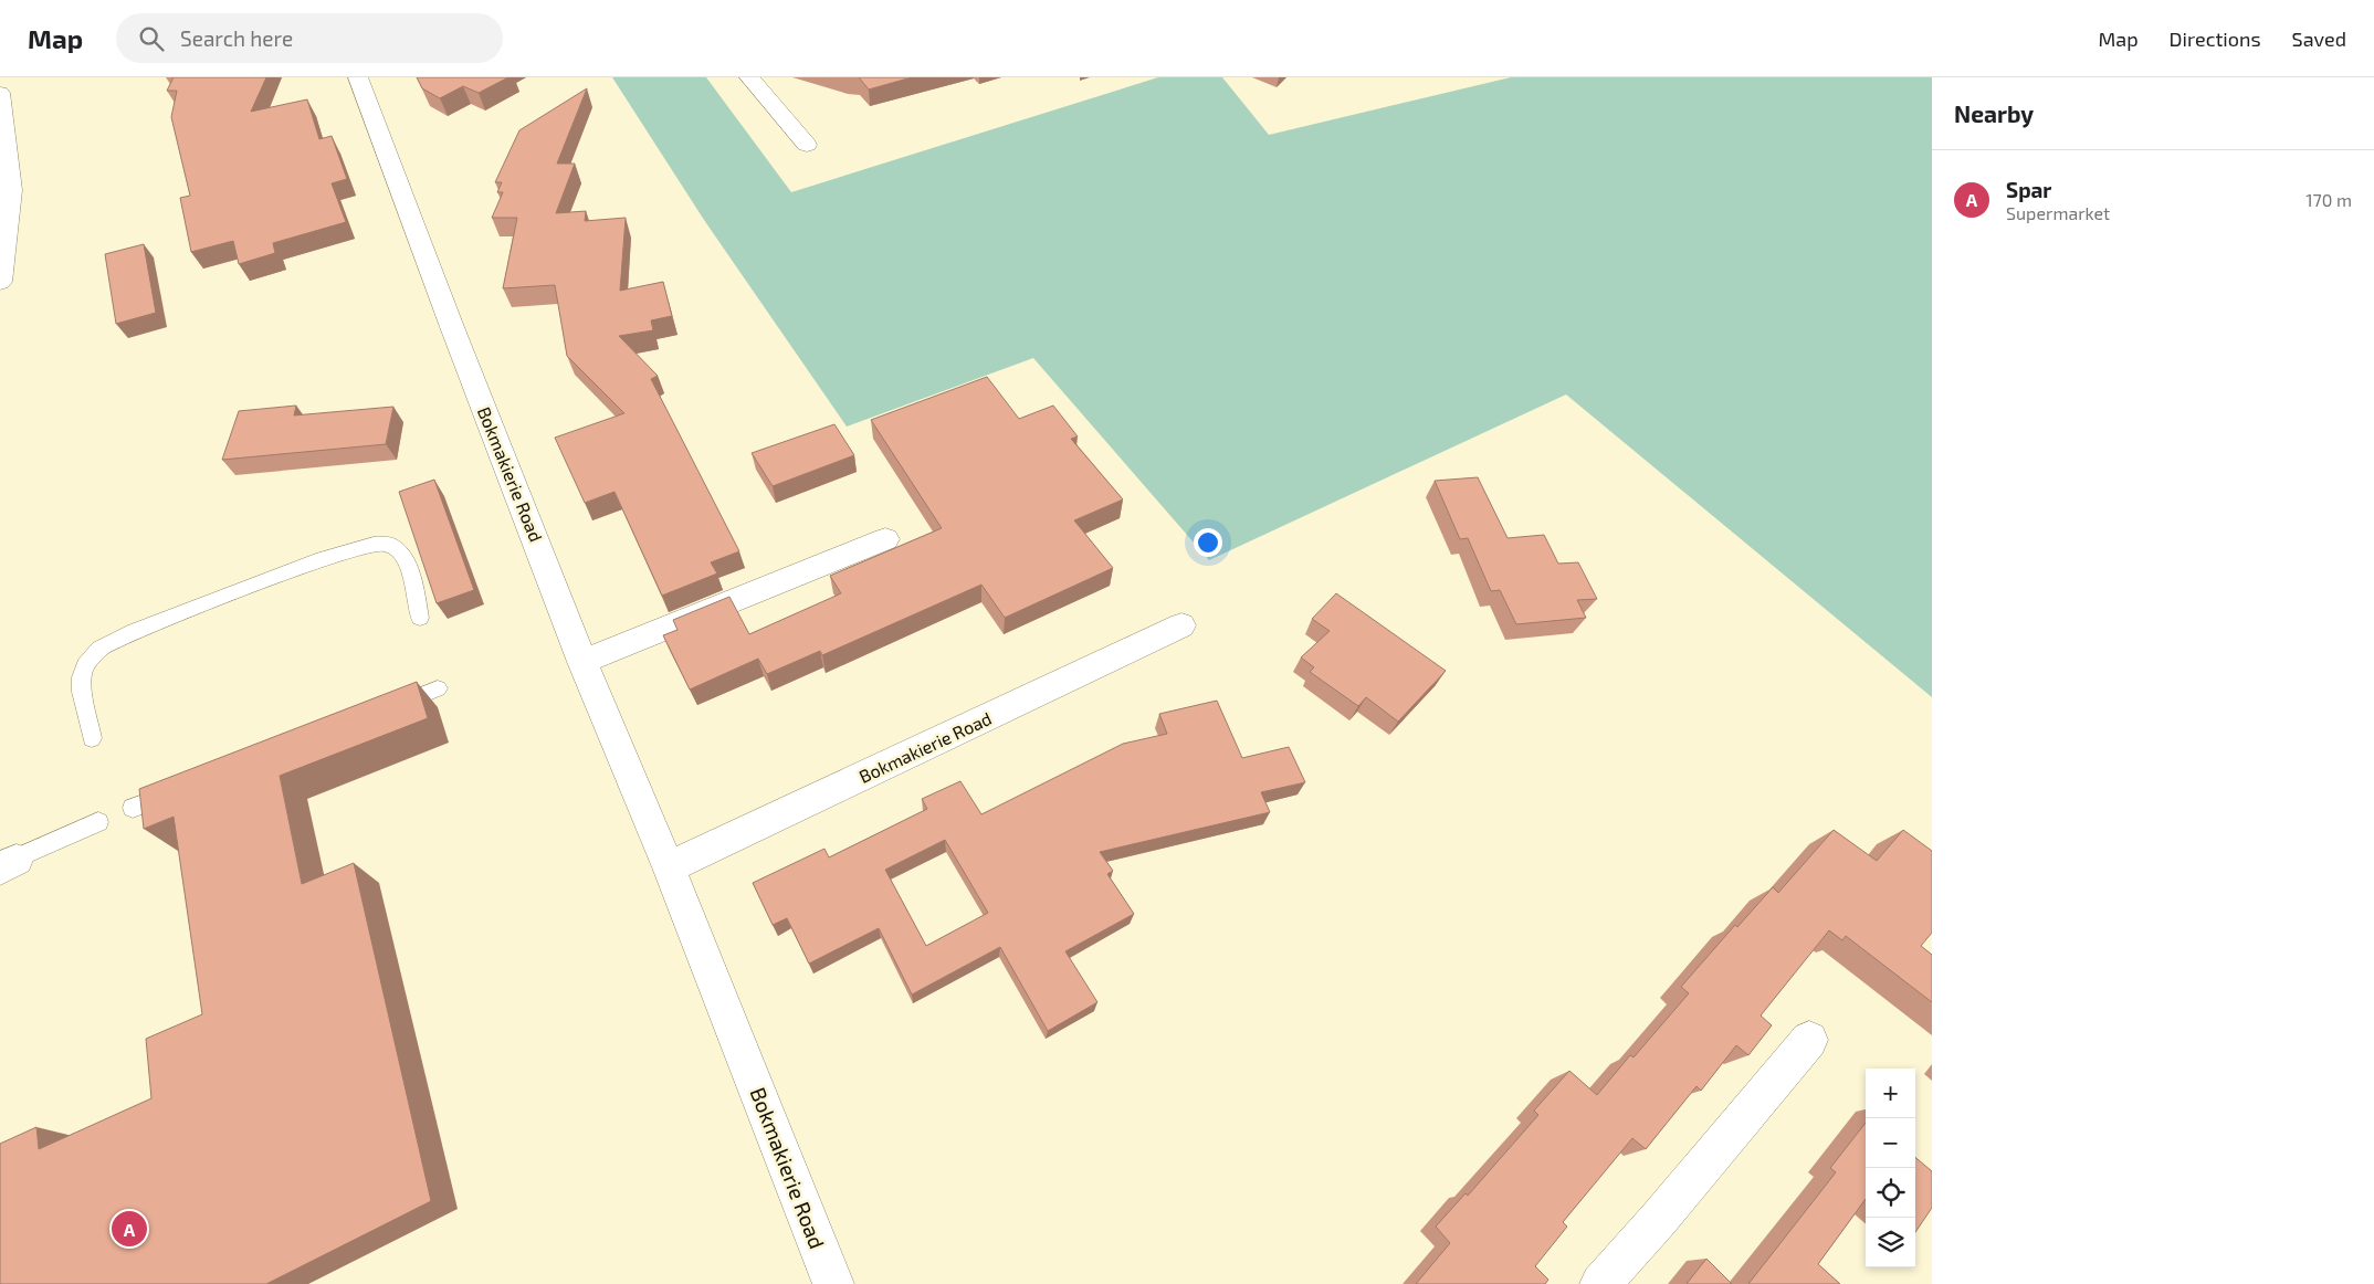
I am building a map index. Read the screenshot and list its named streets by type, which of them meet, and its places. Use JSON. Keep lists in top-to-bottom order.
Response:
{
  "streets": {
    "street": ["Bokmakierie Road"]
  },
  "page": {
    "header": "Map",
    "search": "Search here",
    "nav": ["Map", "Directions", "Saved"],
    "heading": "Nearby",
    "list": [
      {
        "mark": "A",
        "name": "Spar",
        "note": "Supermarket",
        "value": "170 m"
      }
    ],
    "map_buttons": ["+", "−"],
    "pins": "A"
  }
}
